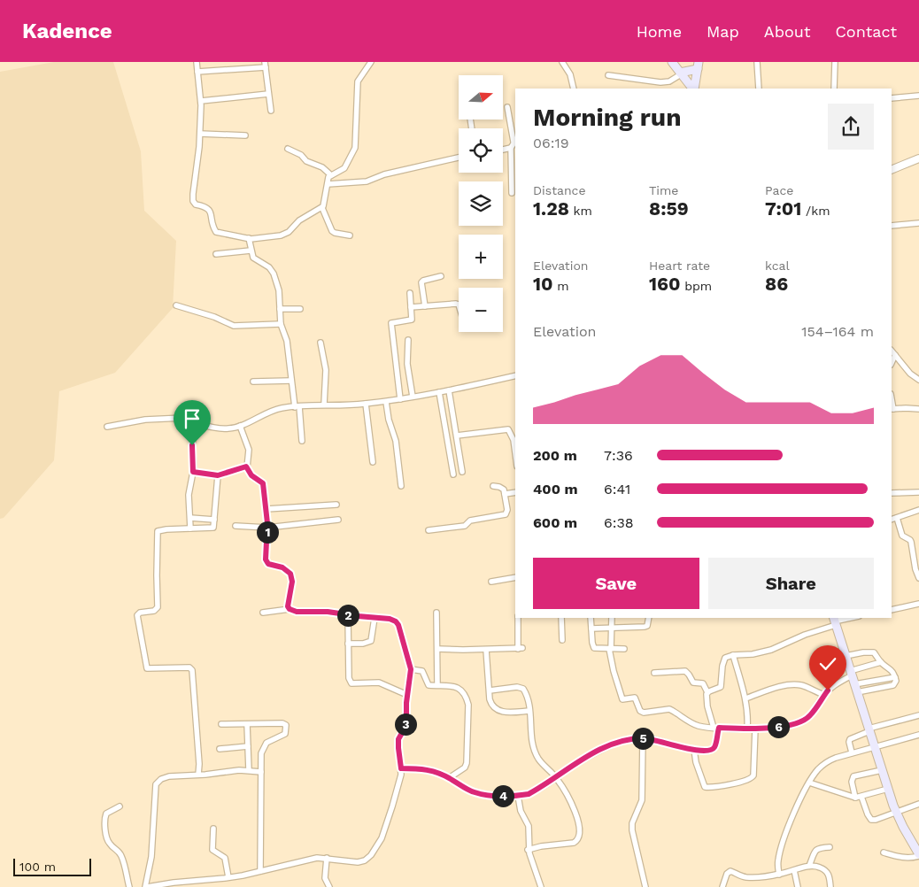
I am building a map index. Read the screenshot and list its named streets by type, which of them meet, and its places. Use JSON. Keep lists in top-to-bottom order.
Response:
{
  "scale_bar": "100 m",
  "north": "right",
  "page": {
    "header": "Kadence",
    "nav": [
      "Home",
      "Map",
      "About",
      "Contact"
    ],
    "map_buttons": ["+", "−"],
    "heading": ["Morning run", "06:19"],
    "stats": [
      ["Distance", "1.28 km"],
      ["Time", "8:59"],
      ["Pace", "7:01 /km"],
      ["Elevation", "10 m"],
      ["Heart rate", "160 bpm"],
      ["kcal", "86"]
    ],
    "chart": ["Elevation", "154–164 m"],
    "list": [
      {
        "name": "200 m",
        "note": "7:36"
      },
      {
        "name": "400 m",
        "note": "6:41"
      },
      {
        "name": "600 m",
        "note": "6:38"
      }
    ],
    "pins": [
      "1",
      "2",
      "3",
      "6",
      "5",
      "4"
    ],
    "buttons": ["Save", "Share"],
    "scale": "100 m"
  }
}
